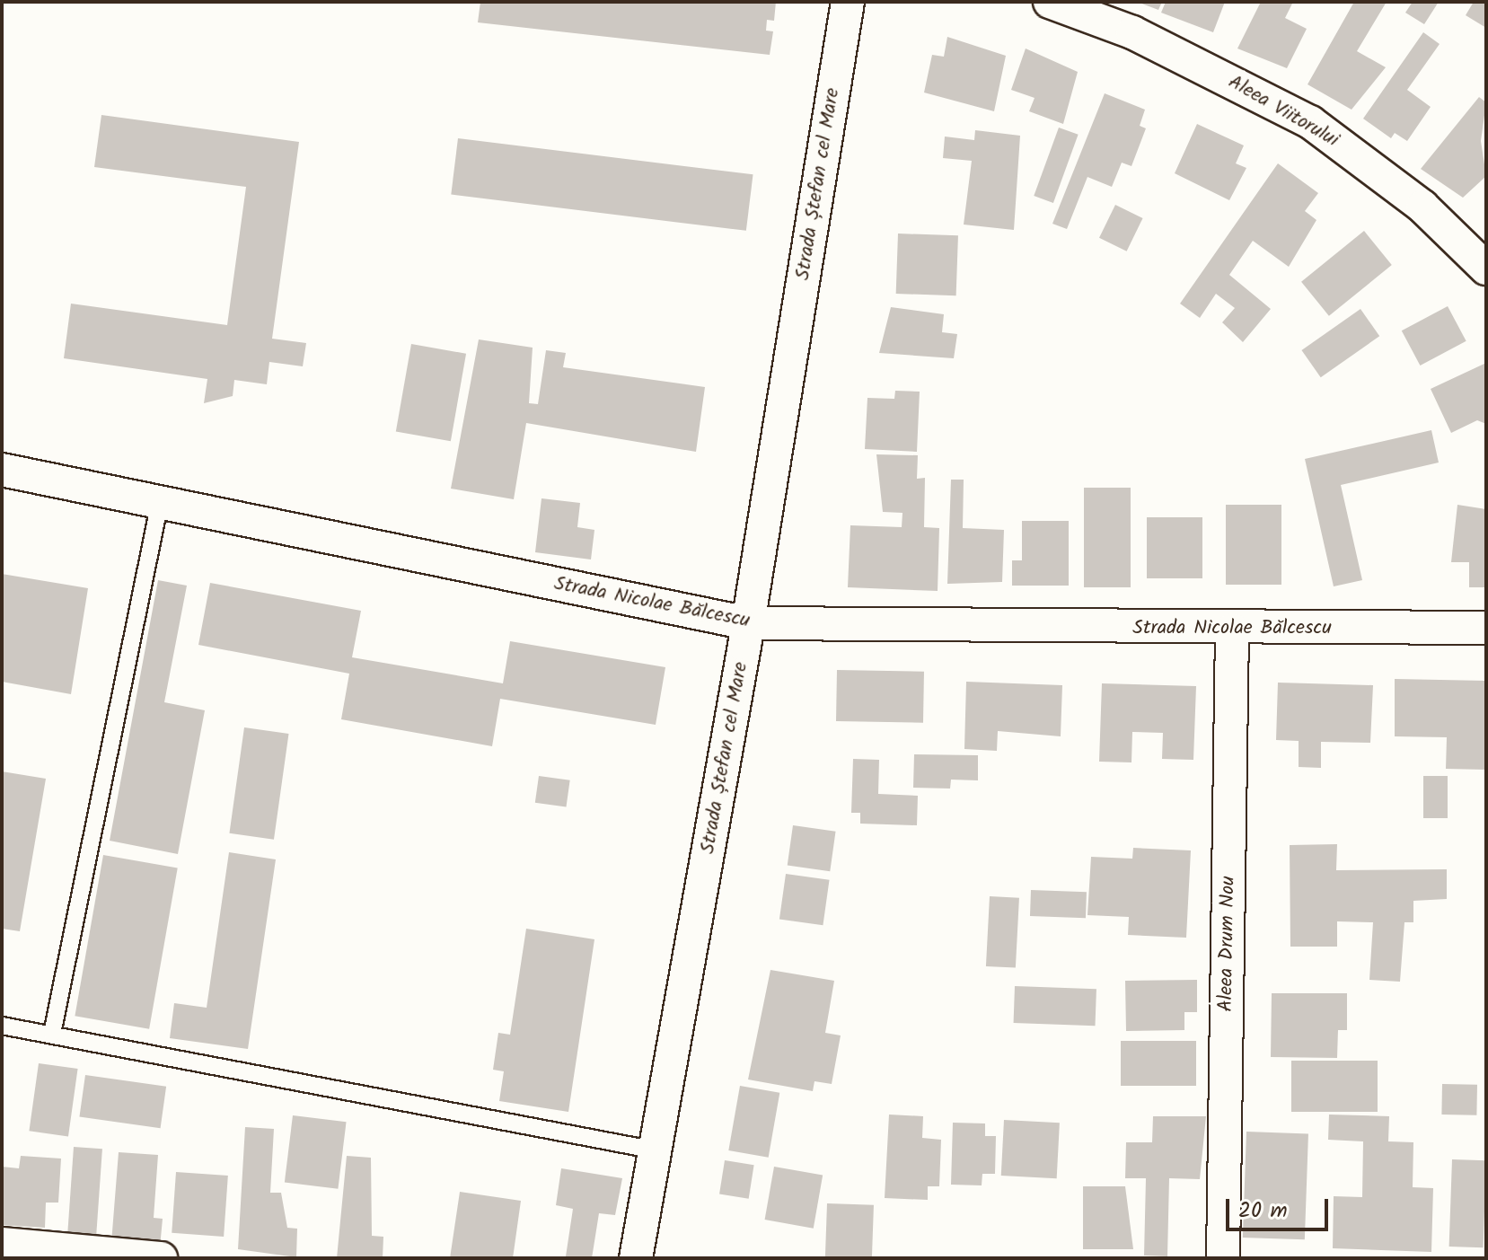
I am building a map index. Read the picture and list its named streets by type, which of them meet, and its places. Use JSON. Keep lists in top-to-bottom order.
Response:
{
  "streets": {
    "street": [
      "Aleea Viitorului",
      "Strada Ștefan cel Mare",
      "Strada Nicolae Bălcescu",
      "Aleea Drum Nou"
    ]
  },
  "crossings": [
    ["Strada Ștefan cel Mare", "Strada Nicolae Bălcescu"],
    ["Strada Nicolae Bălcescu", "Aleea Drum Nou"]
  ],
  "scale_bar": "20 m"
}
